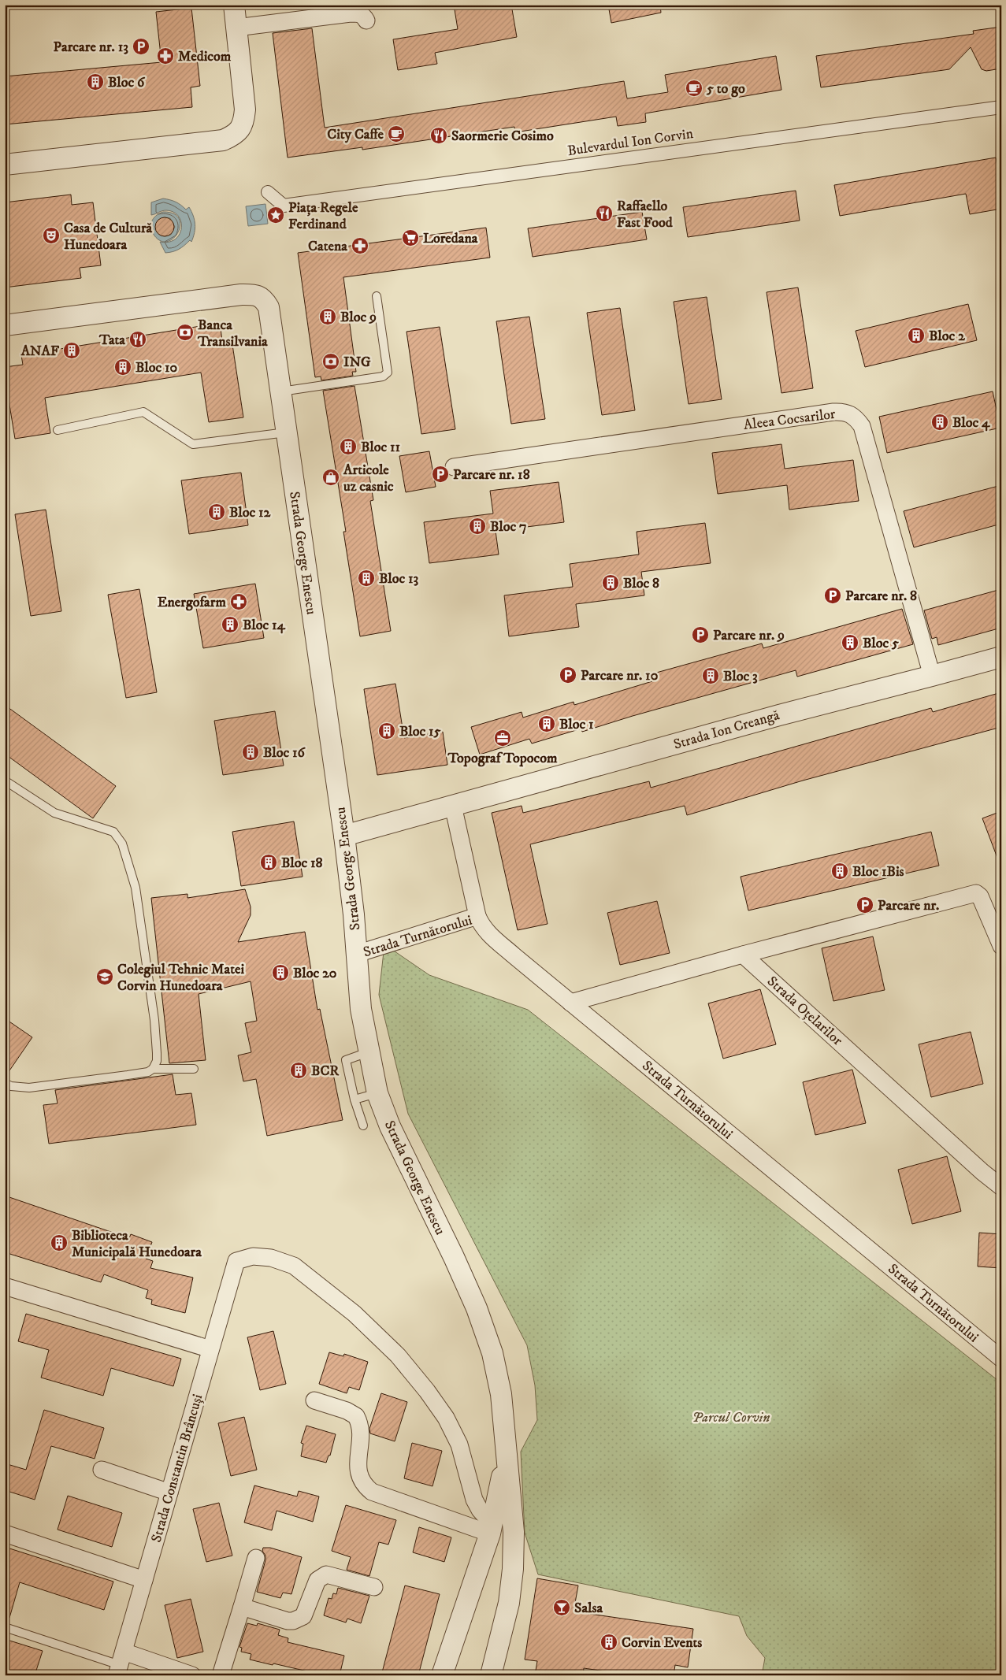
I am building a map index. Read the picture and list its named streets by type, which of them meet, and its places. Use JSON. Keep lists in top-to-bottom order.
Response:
{
  "streets": {
    "street": [
      "Bulevardul Ion Corvin",
      "Aleea Cocsarilor",
      "Strada George Enescu",
      "Strada Ion Creangă",
      "Strada Turnătorului",
      "Strada Oțelarilor",
      "Strada Constantin Brâncuși"
    ]
  },
  "crossings": [
    ["Aleea Cocsarilor", "Strada Ion Creangă"],
    ["Strada George Enescu", "Strada Ion Creangă"],
    ["Strada George Enescu", "Strada Turnătorului"],
    ["Strada George Enescu", "Strada Constantin Brâncuși"]
  ],
  "parks": ["Parcul Corvin"],
  "places": {
    "parking": [
      "Parcare nr. 13",
      "Parcare nr. 18",
      "Parcare nr. 8",
      "Parcare nr. 9",
      "Parcare nr. 10",
      "Parcare nr."
    ],
    "pharmacy": ["Medicom", "Catena", "Energofarm"],
    "building": [
      "Bloc 6",
      "Bloc 9",
      "Bloc 2",
      "ANAF",
      "Bloc 10",
      "Bloc 4",
      "Bloc 11",
      "Bloc 12",
      "Bloc 7",
      "Bloc 13",
      "Bloc 8",
      "Bloc 14",
      "Bloc 5",
      "Bloc 3",
      "Bloc 1",
      "Bloc 15",
      "Bloc 16",
      "Bloc 18",
      "Bloc 1Bis",
      "Bloc 20",
      "BCR",
      "Biblioteca Municipală Hunedoara",
      "Corvin Events"
    ],
    "cafe": ["5 to go", "City Caffe"],
    "restaurant": ["Saormerie Cosimo", "Raffaello Fast Food", "Tata"],
    "place": ["Piața Regele Ferdinand"],
    "theatre": ["Casa de Cultură Hunedoara"],
    "supermarket": ["Loredana"],
    "bank": ["Banca Transilvania", "ING"],
    "shop": ["Articole uz casnic"],
    "office": ["Topograf Topocom"],
    "school or university": ["Colegiul Tehnic Matei Corvin Hunedoara"],
    "bar": ["Salsa"]
  }
}
